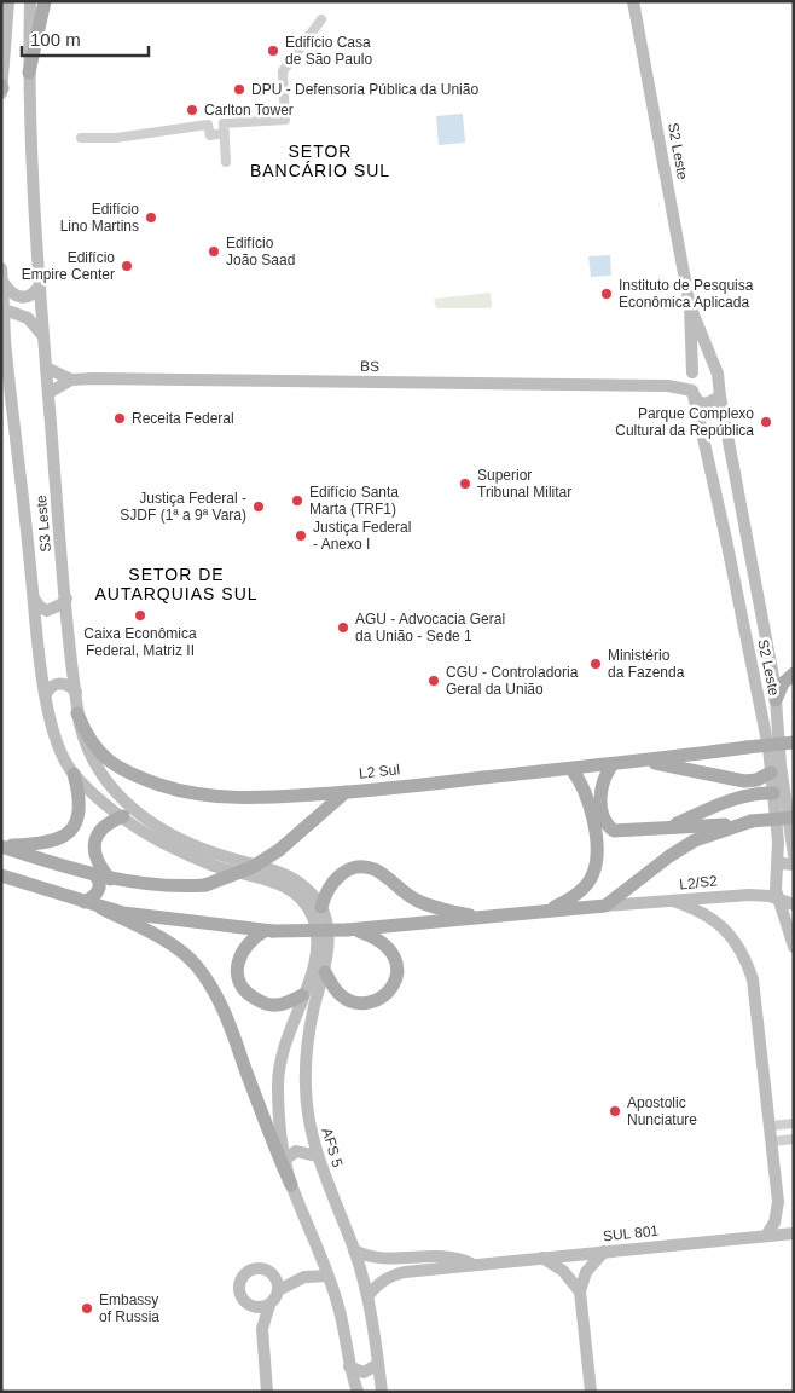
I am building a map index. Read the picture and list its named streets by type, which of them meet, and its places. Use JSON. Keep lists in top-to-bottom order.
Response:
{
  "streets": {
    "main road": [
      "S2 Leste",
      "BS",
      "S3 Leste",
      "L2 Sul",
      "L2/S2",
      "AFS 5",
      "SUL 801"
    ]
  },
  "crossings": [
    ["S2 Leste", "BS"],
    ["S2 Leste", "L2/S2"],
    ["BS", "S3 Leste"],
    ["S3 Leste", "AFS 5"],
    ["AFS 5", "SUL 801"]
  ],
  "districts": ["SETOR BANCÁRIO SUL", "SETOR DE AUTARQUIAS SUL"],
  "places": [
    "Edifício Casa de São Paulo",
    "DPU - Defensoria Pública da União",
    "Carlton Tower",
    "Edifício Lino Martins",
    "Edifício João Saad",
    "Edifício Empire Center",
    "Instituto de Pesquisa Econômica Aplicada",
    "Receita Federal",
    "Parque Complexo Cultural da República",
    "Superior Tribunal Militar",
    "Edifício Santa Marta (TRF1)",
    "Justiça Federal - SJDF (1ª a 9ª Vara)",
    "Justiça Federal - Anexo I",
    "Caixa Econômica Federal, Matriz II",
    "AGU - Advocacia Geral da União - Sede 1",
    "Ministério da Fazenda",
    "CGU - Controladoria Geral da União",
    "Apostolic Nunciature",
    "Embassy of Russia"
  ],
  "scale_bar": "100 m"
}
